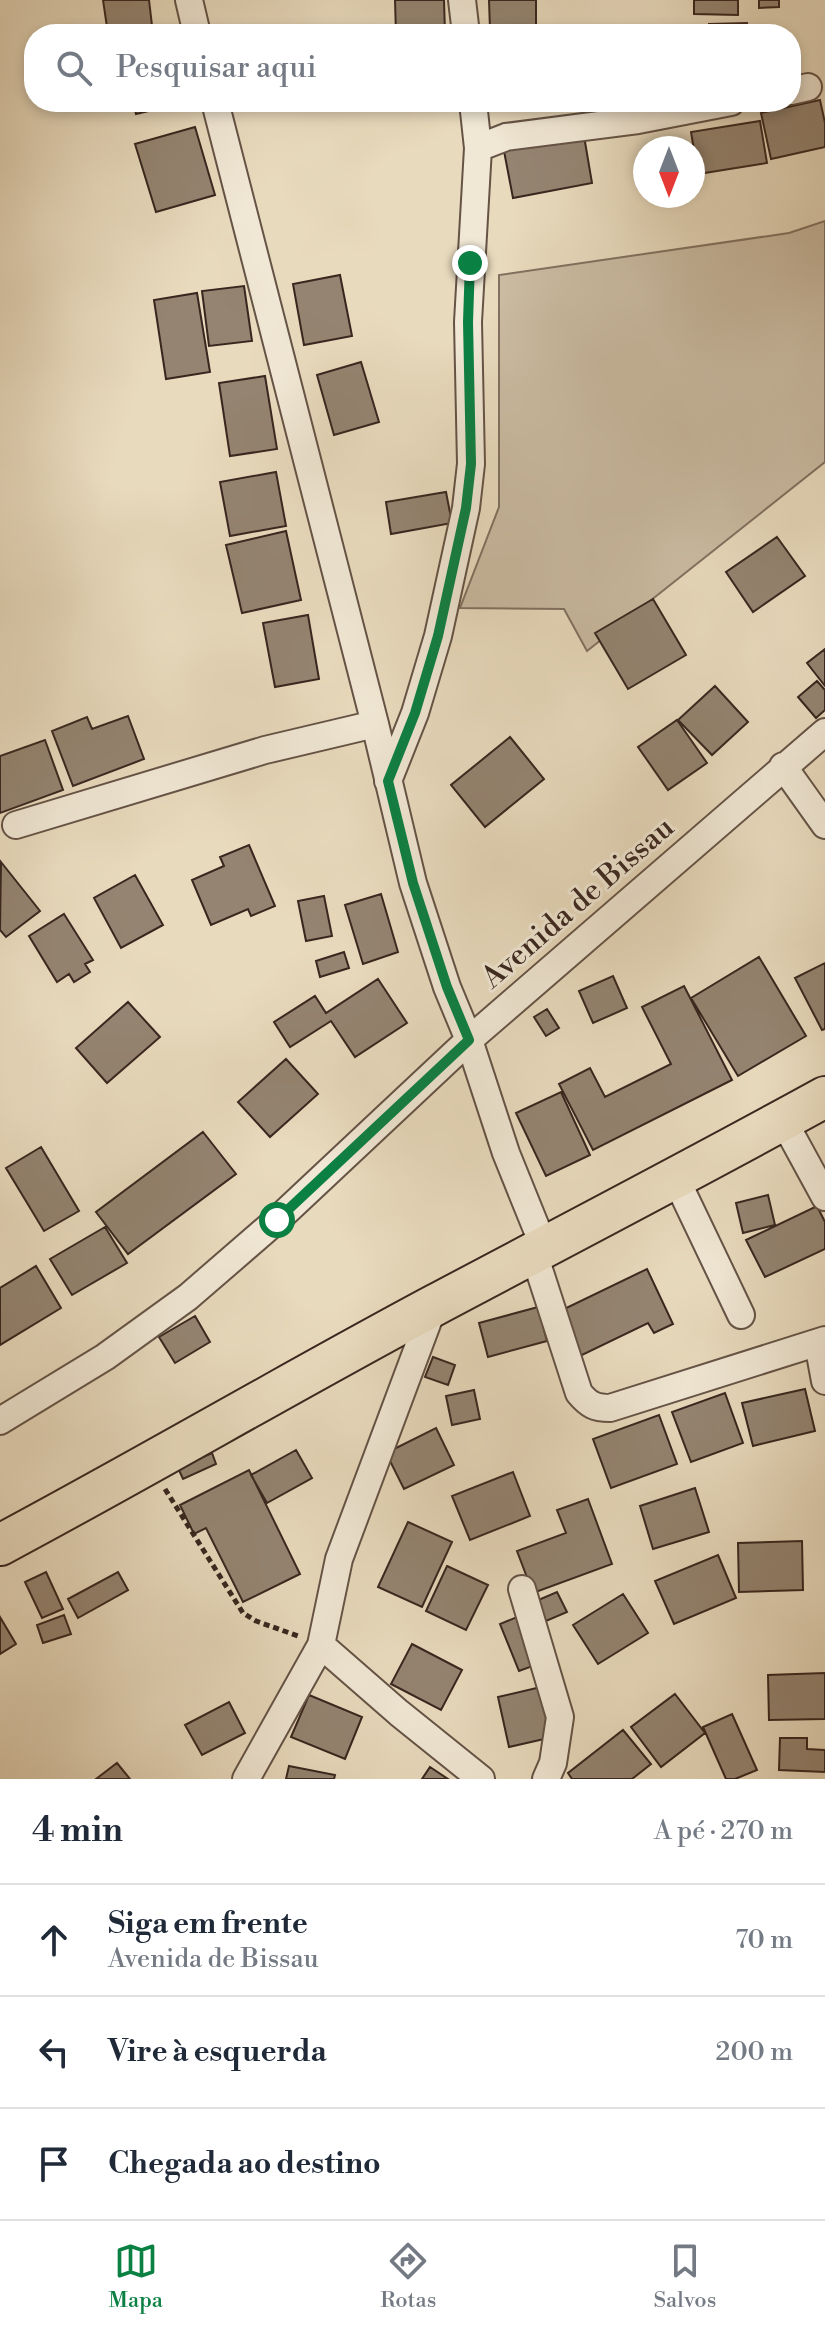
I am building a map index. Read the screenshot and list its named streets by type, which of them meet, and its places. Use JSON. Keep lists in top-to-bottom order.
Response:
{
  "streets": {
    "street": ["Avenida de Bissau"]
  },
  "north": "bottom",
  "page": {
    "search": "Pesquisar aqui",
    "heading": ["4 min", "A pé · 270 m"],
    "list": [
      ["Siga em frente", "Avenida de Bissau", "70 m"],
      ["Vire à esquerda", "200 m"],
      "Chegada ao destino"
    ],
    "nav": ["Mapa", "Rotas", "Salvos"]
  }
}
